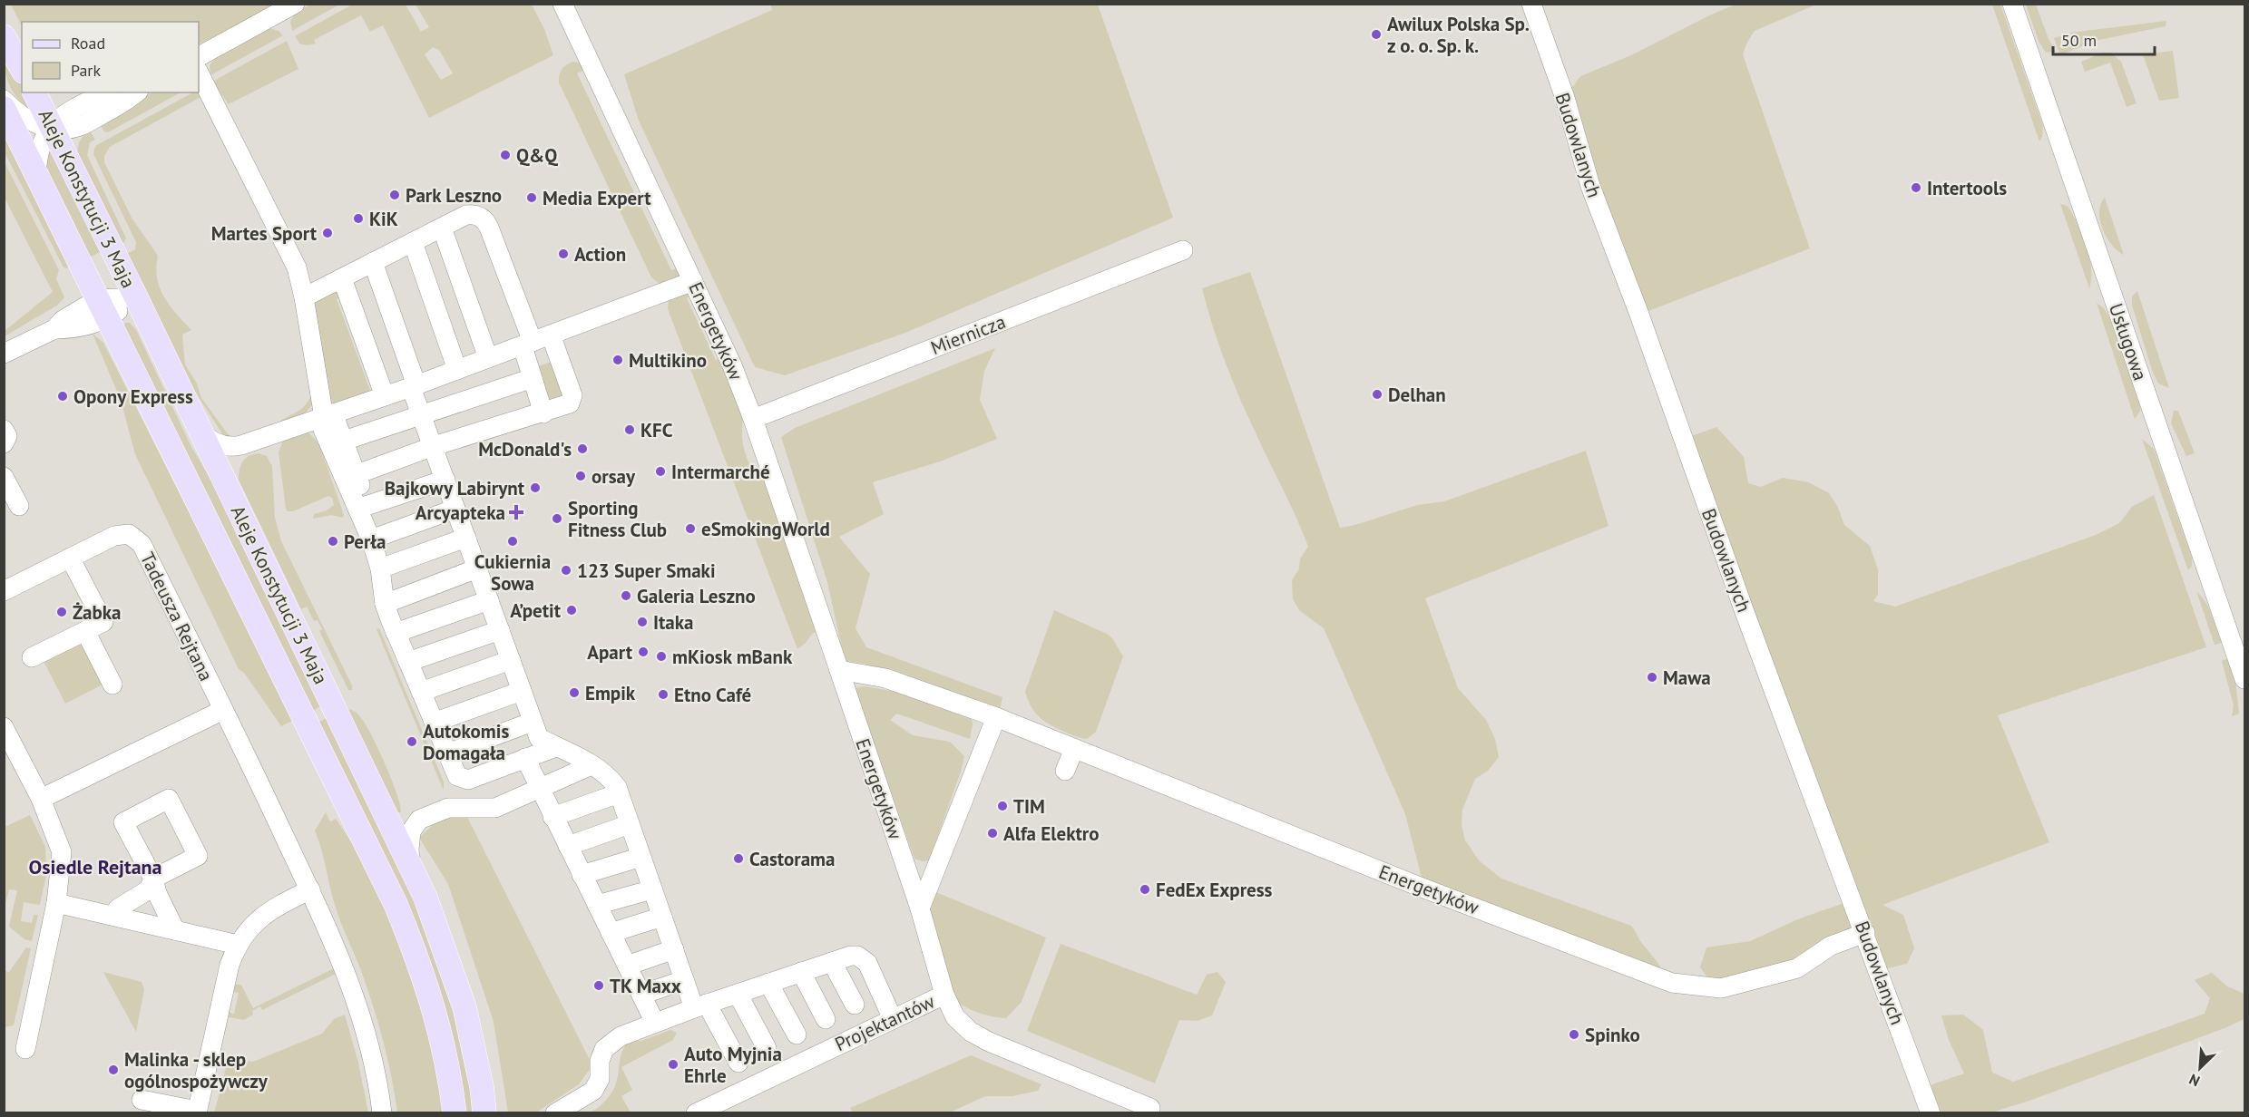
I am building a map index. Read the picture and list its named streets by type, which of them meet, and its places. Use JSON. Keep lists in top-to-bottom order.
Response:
{
  "streets": {
    "main road": ["Aleje Konstytucji 3 Maja"],
    "street": [
      "Budowlanych",
      "Energetyków",
      "Miernicza",
      "Usługowa",
      "Tadeusza Rejtana",
      "Projektantów"
    ]
  },
  "crossings": [
    ["Budowlanych", "Energetyków"],
    ["Energetyków", "Miernicza"],
    ["Energetyków", "Projektantów"]
  ],
  "districts": ["Osiedle Rejtana"],
  "places": {
    "other": [
      "Awilux Polska Sp. z o. o. Sp. k.",
      "Q&Q",
      "Intertools",
      "Park Leszno",
      "Media Expert",
      "KiK",
      "Martes Sport",
      "Action",
      "Multikino",
      "Delhan",
      "Opony Express",
      "KFC",
      "McDonald's",
      "Intermarché",
      "orsay",
      "Bajkowy Labirynt",
      "Sporting Fitness Club",
      "eSmokingWorld",
      "Perła",
      "Cukiernia Sowa",
      "123 Super Smaki",
      "Galeria Leszno",
      "A’petit",
      "Żabka",
      "Itaka",
      "Apart",
      "mKiosk mBank",
      "Mawa",
      "Empik",
      "Etno Café",
      "Autokomis Domagała",
      "TIM",
      "Alfa Elektro",
      "Castorama",
      "FedEx Express",
      "TK Maxx",
      "Spinko",
      "Auto Myjnia Ehrle",
      "Malinka - sklep ogólnospożywczy"
    ],
    "health": ["Arcyapteka"]
  },
  "legend": ["Road", "Park"],
  "scale_bar": "50 m",
  "north": "bottom left"
}
